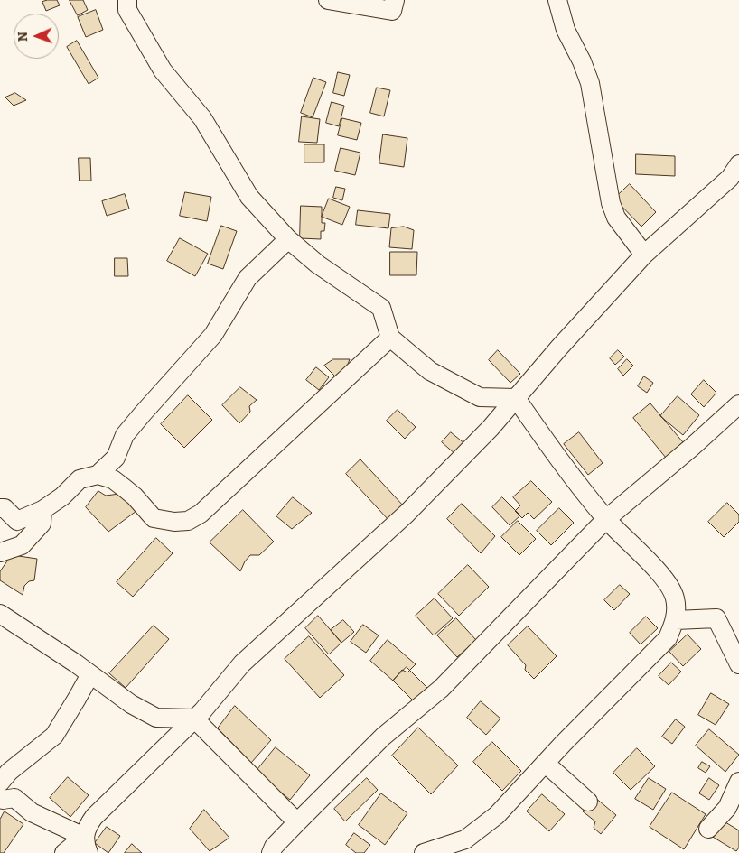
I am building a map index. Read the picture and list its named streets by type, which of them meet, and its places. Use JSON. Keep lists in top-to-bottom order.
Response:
{
  "north": "left"
}
